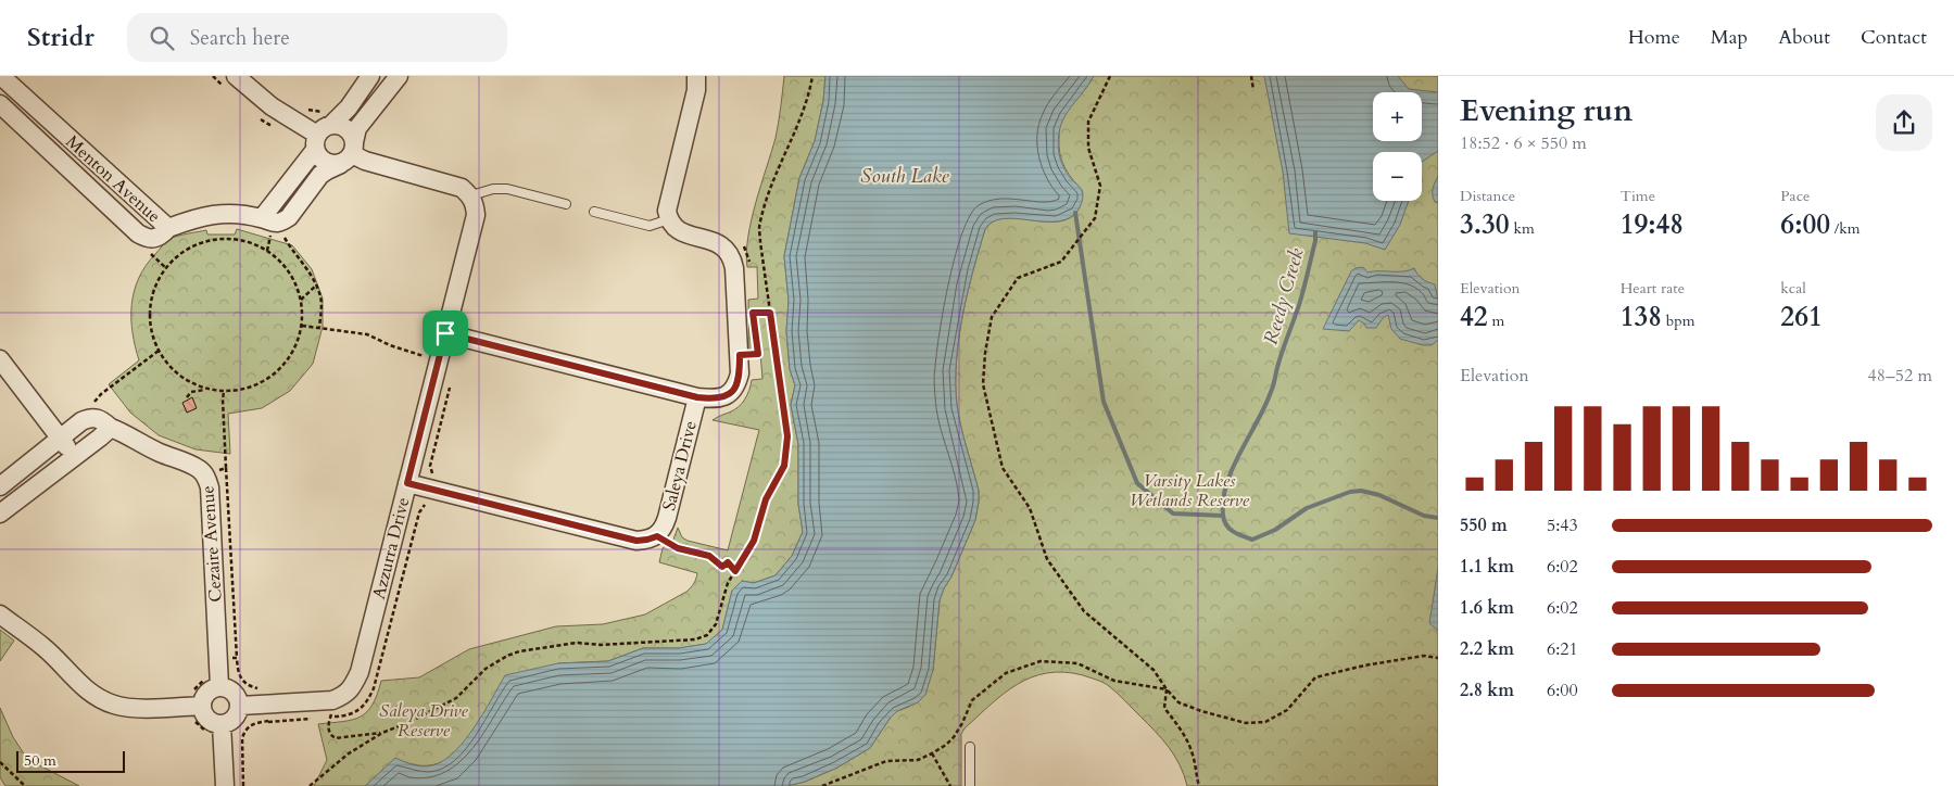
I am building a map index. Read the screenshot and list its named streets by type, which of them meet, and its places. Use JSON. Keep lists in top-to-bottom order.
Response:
{
  "streets": {
    "street": [
      "Menton Avenue",
      "Saleya Drive",
      "Cezaire Avenue",
      "Azzurra Drive"
    ]
  },
  "water": ["South Lake", "Reedy Creek"],
  "parks": ["Varsity Lakes Wetlands Reserve", "Saleya Drive Reserve"],
  "scale_bar": "50 m",
  "page": {
    "header": "Stridr",
    "search": "Search here",
    "nav": [
      "Home",
      "Map",
      "About",
      "Contact"
    ],
    "heading": ["Evening run", "18:52 · 6 × 550 m"],
    "map_buttons": ["+", "−"],
    "stats": [
      ["Distance", "3.30 km"],
      ["Time", "19:48"],
      ["Pace", "6:00 /km"],
      ["Elevation", "42 m"],
      ["Heart rate", "138 bpm"],
      ["kcal", "261"]
    ],
    "chart": ["Elevation", "48–52 m"],
    "list": [
      {
        "name": "550 m",
        "note": "5:43"
      },
      {
        "name": "1.1 km",
        "note": "6:02"
      },
      {
        "name": "1.6 km",
        "note": "6:02"
      },
      {
        "name": "2.2 km",
        "note": "6:21"
      },
      {
        "name": "2.8 km",
        "note": "6:00"
      }
    ],
    "scale": "50 m"
  }
}
